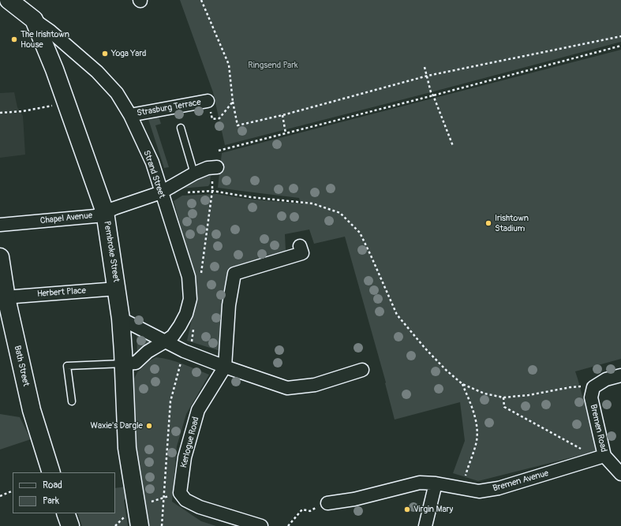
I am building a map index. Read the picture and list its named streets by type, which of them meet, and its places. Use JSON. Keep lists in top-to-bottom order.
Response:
{
  "streets": {
    "main road": ["Pembroke Street", "Bath Street"],
    "street": [
      "Strasburg Terrace",
      "Strand Street",
      "Chapel Avenue",
      "Herbert Place",
      "Bremen Road",
      "Kerlogue Road",
      "Bremen Avenue"
    ]
  },
  "crossings": [
    ["Strasburg Terrace", "Strand Street"],
    ["Strand Street", "Chapel Avenue"],
    ["Strand Street", "Pembroke Street"],
    ["Chapel Avenue", "Pembroke Street"],
    ["Pembroke Street", "Herbert Place"],
    ["Herbert Place", "Bath Street"],
    ["Bremen Road", "Bremen Avenue"]
  ],
  "parks": ["Ringsend Park"],
  "places": [
    "The Irishtown House",
    "Yoga Yard",
    "Irishtown Stadium",
    "Waxie's Dargle",
    "Virgin Mary"
  ],
  "legend": ["Road", "Park"]
}
